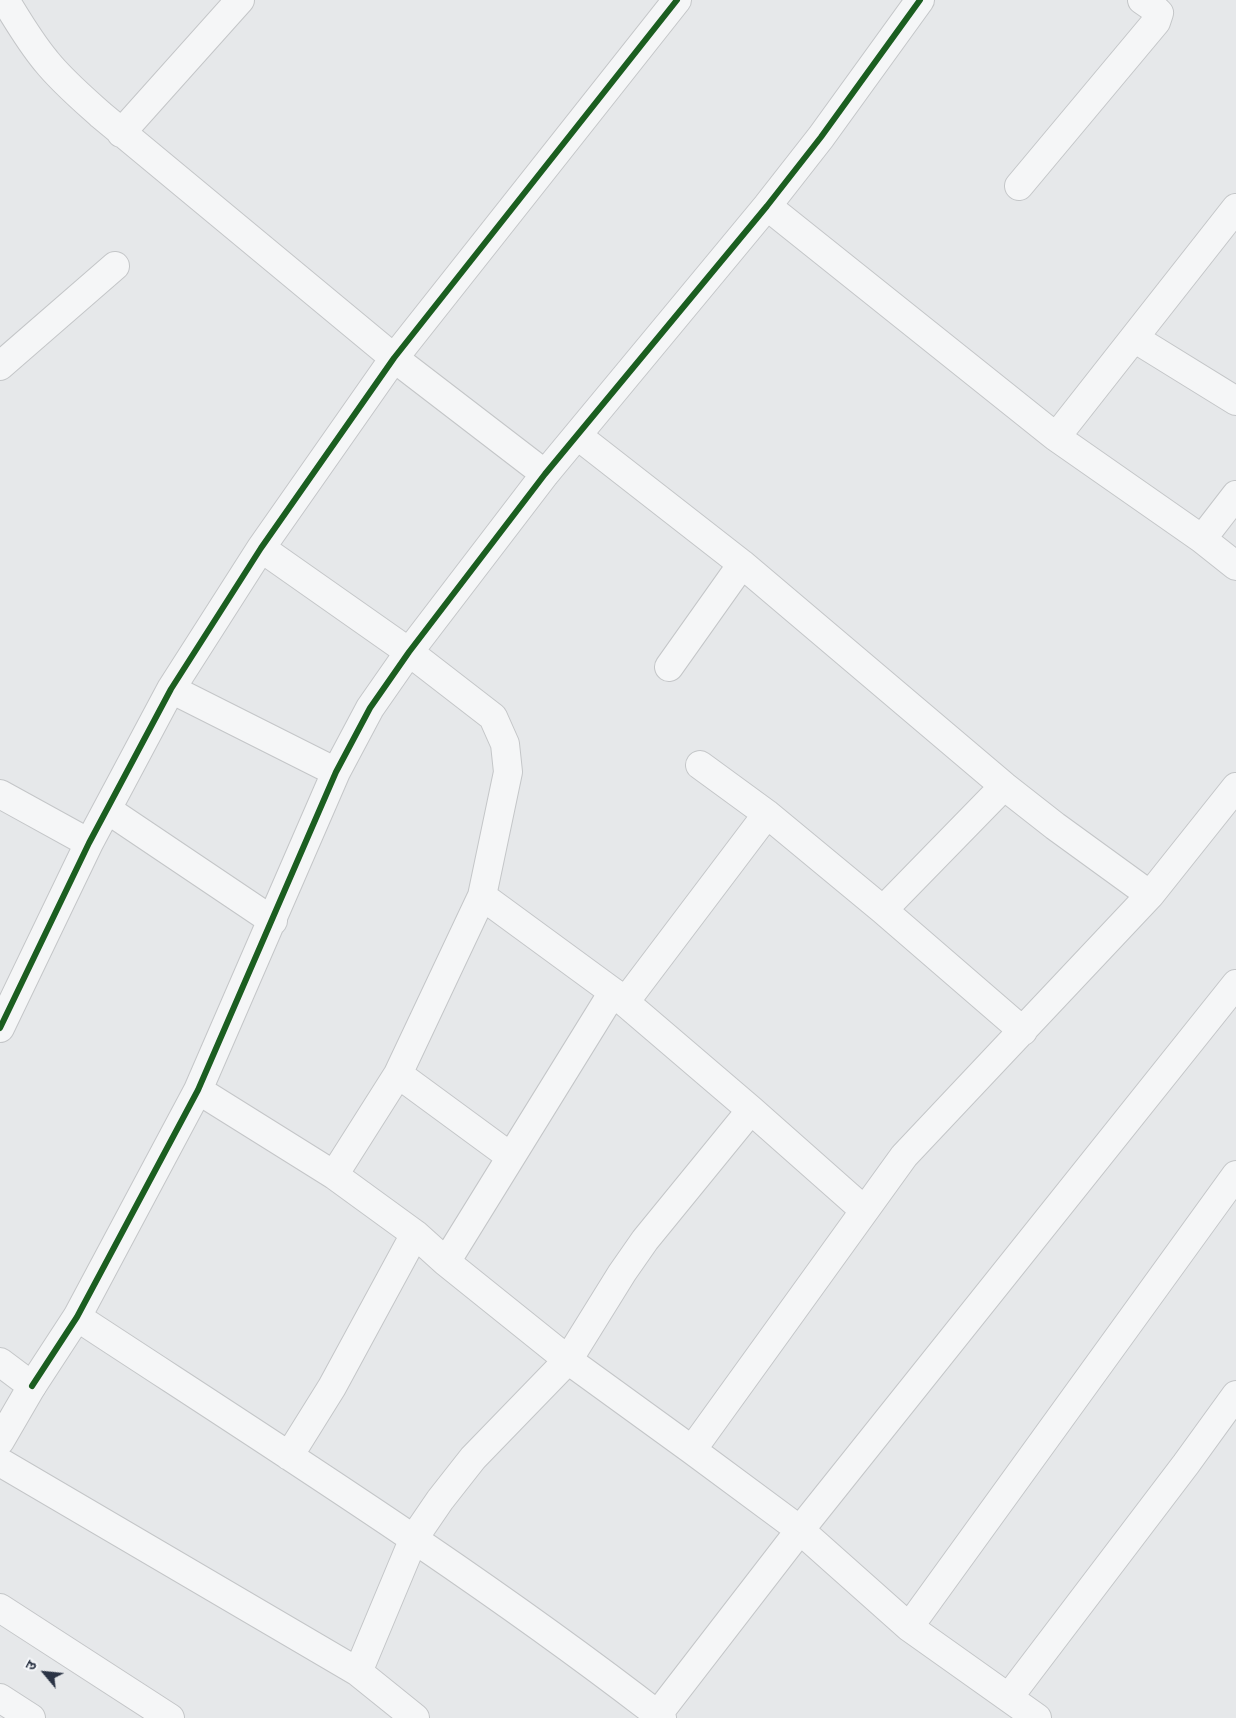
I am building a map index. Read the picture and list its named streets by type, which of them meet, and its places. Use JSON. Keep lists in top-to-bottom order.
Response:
{
  "north": "top left"
}
